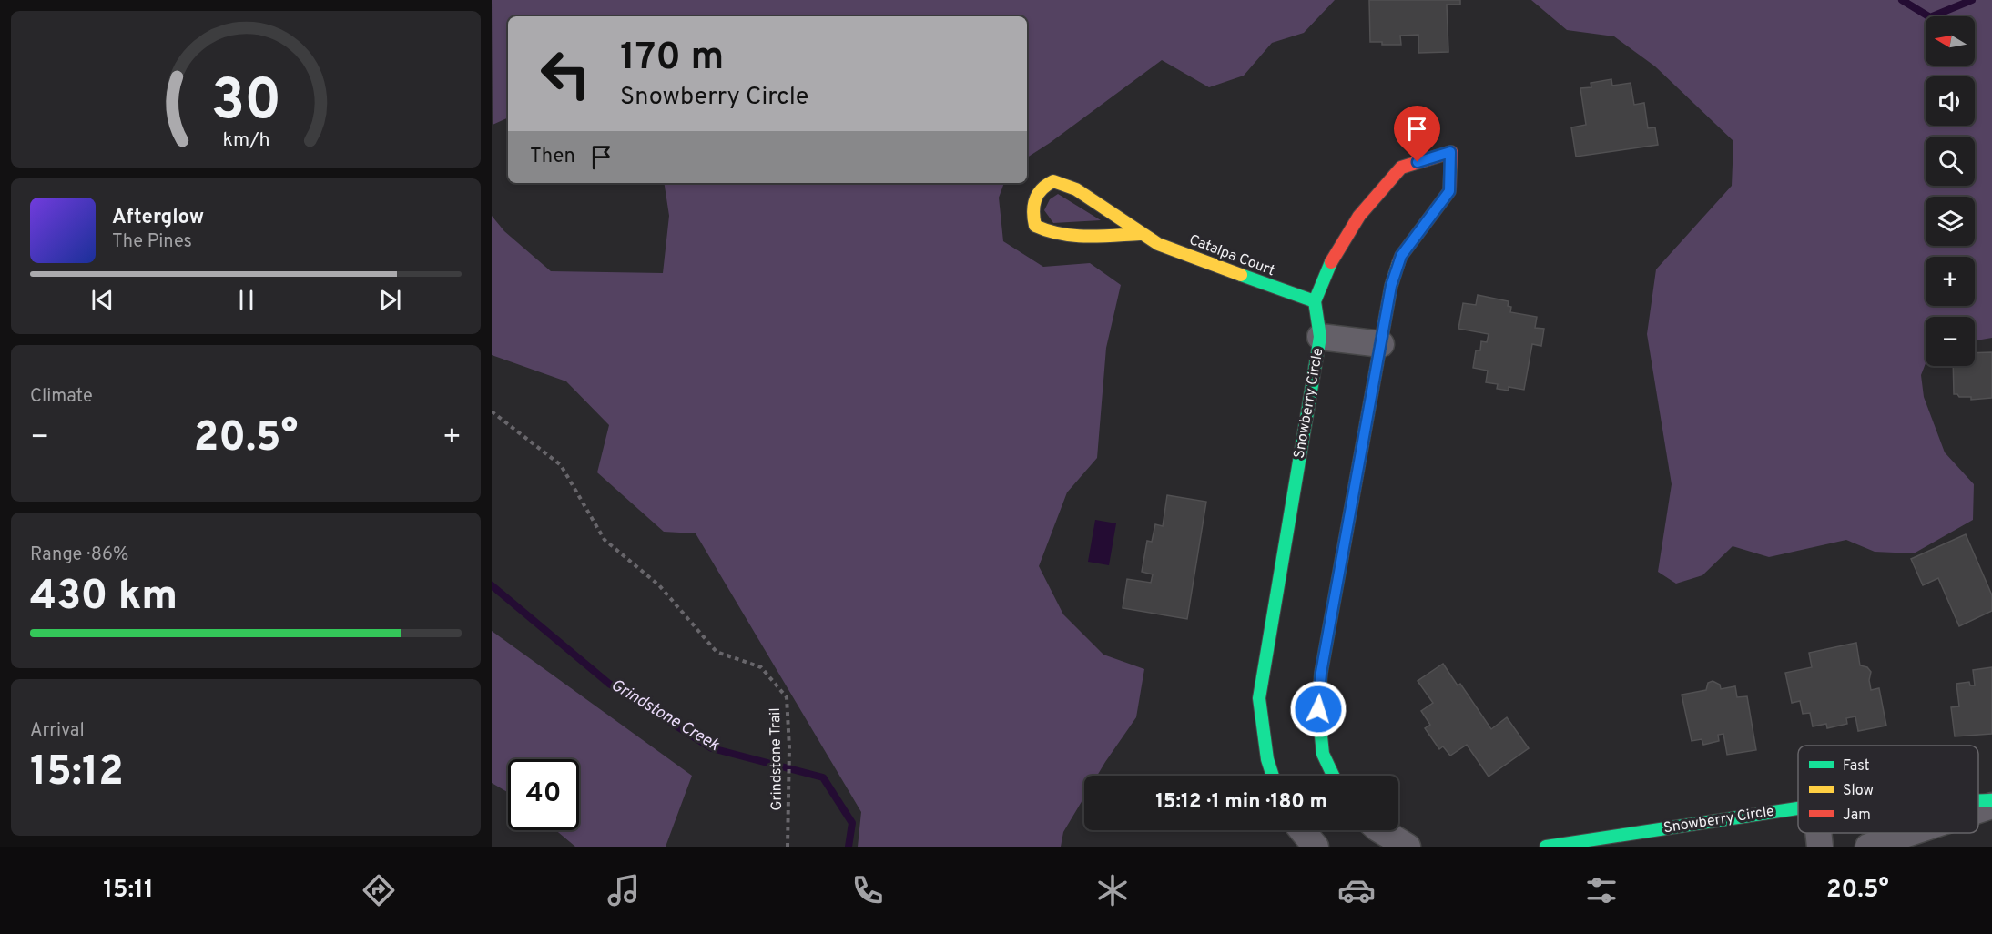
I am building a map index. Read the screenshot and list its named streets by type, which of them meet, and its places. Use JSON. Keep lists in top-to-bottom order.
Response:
{
  "streets": {
    "street": ["Catalpa Court", "Snowberry Circle"],
    "path": ["Grindstone Trail"]
  },
  "crossings": [
    ["Catalpa Court", "Snowberry Circle"]
  ],
  "water": ["Grindstone Creek"],
  "legend": ["Fast", "Slow", "Jam"],
  "north": "left",
  "page": {
    "map_buttons": ["+", "−"],
    "turn": ["170 m", "Snowberry Circle"],
    "then": "Then",
    "song": ["Afterglow", "The Pines"],
    "tile": [
      "Climate",
      ["Range · 86%", "430 km"],
      ["Arrival", "15:12"]
    ],
    "heat": ["−", "20.5°", "+"],
    "limit": "40",
    "trip": "15:12 · 1 min · 180 m",
    "tabs": ["15:11", "20.5°"],
    "gauge": ["30", "km/h"]
  }
}
